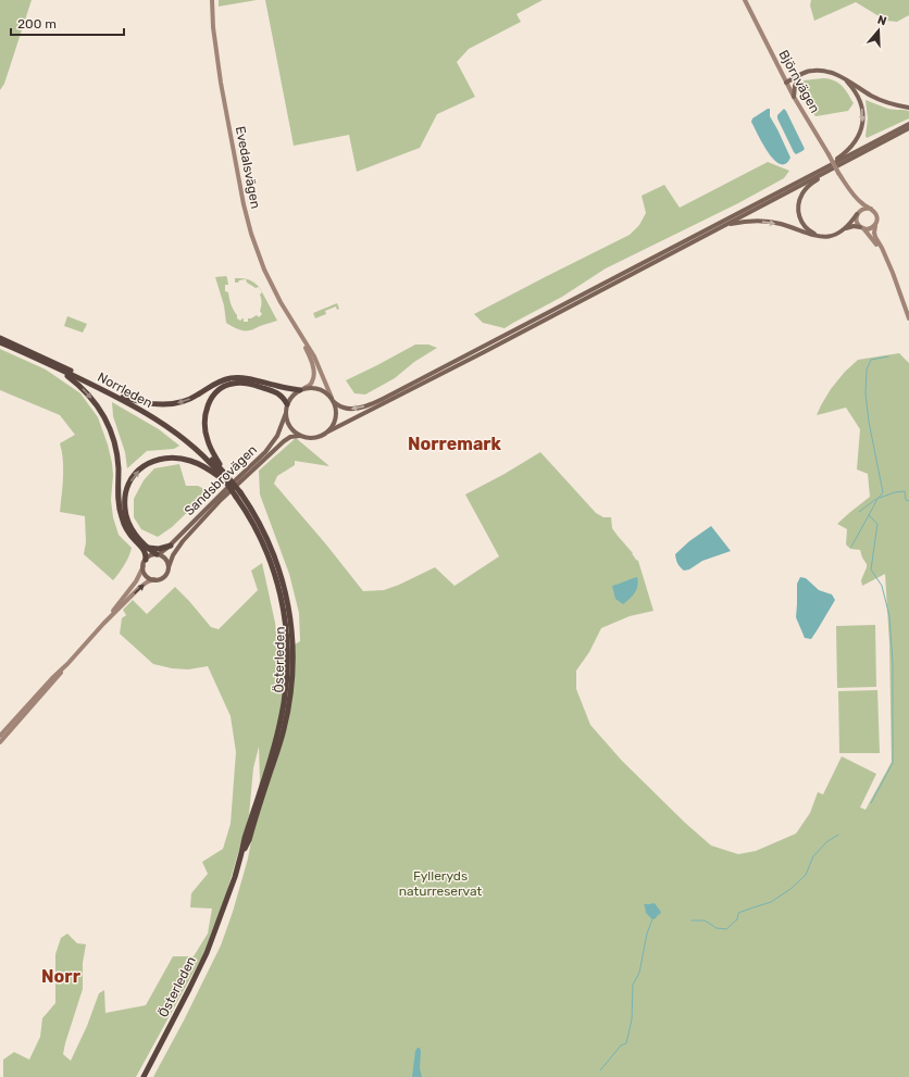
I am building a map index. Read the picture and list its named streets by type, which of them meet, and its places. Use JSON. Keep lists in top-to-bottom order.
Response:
{
  "streets": {
    "highway": ["Norrleden", "Österleden"],
    "main road": ["Sandsbrovägen"],
    "street": ["Björnvägen", "Evedalsvägen"]
  },
  "crossings": [
    ["Evedalsvägen", "Sandsbrovägen"],
    ["Norrleden", "Österleden"]
  ],
  "districts": ["Norremark", "Norr"],
  "parks": ["Fylleryds naturreservat"],
  "scale_bar": "200 m",
  "north": "top"
}
